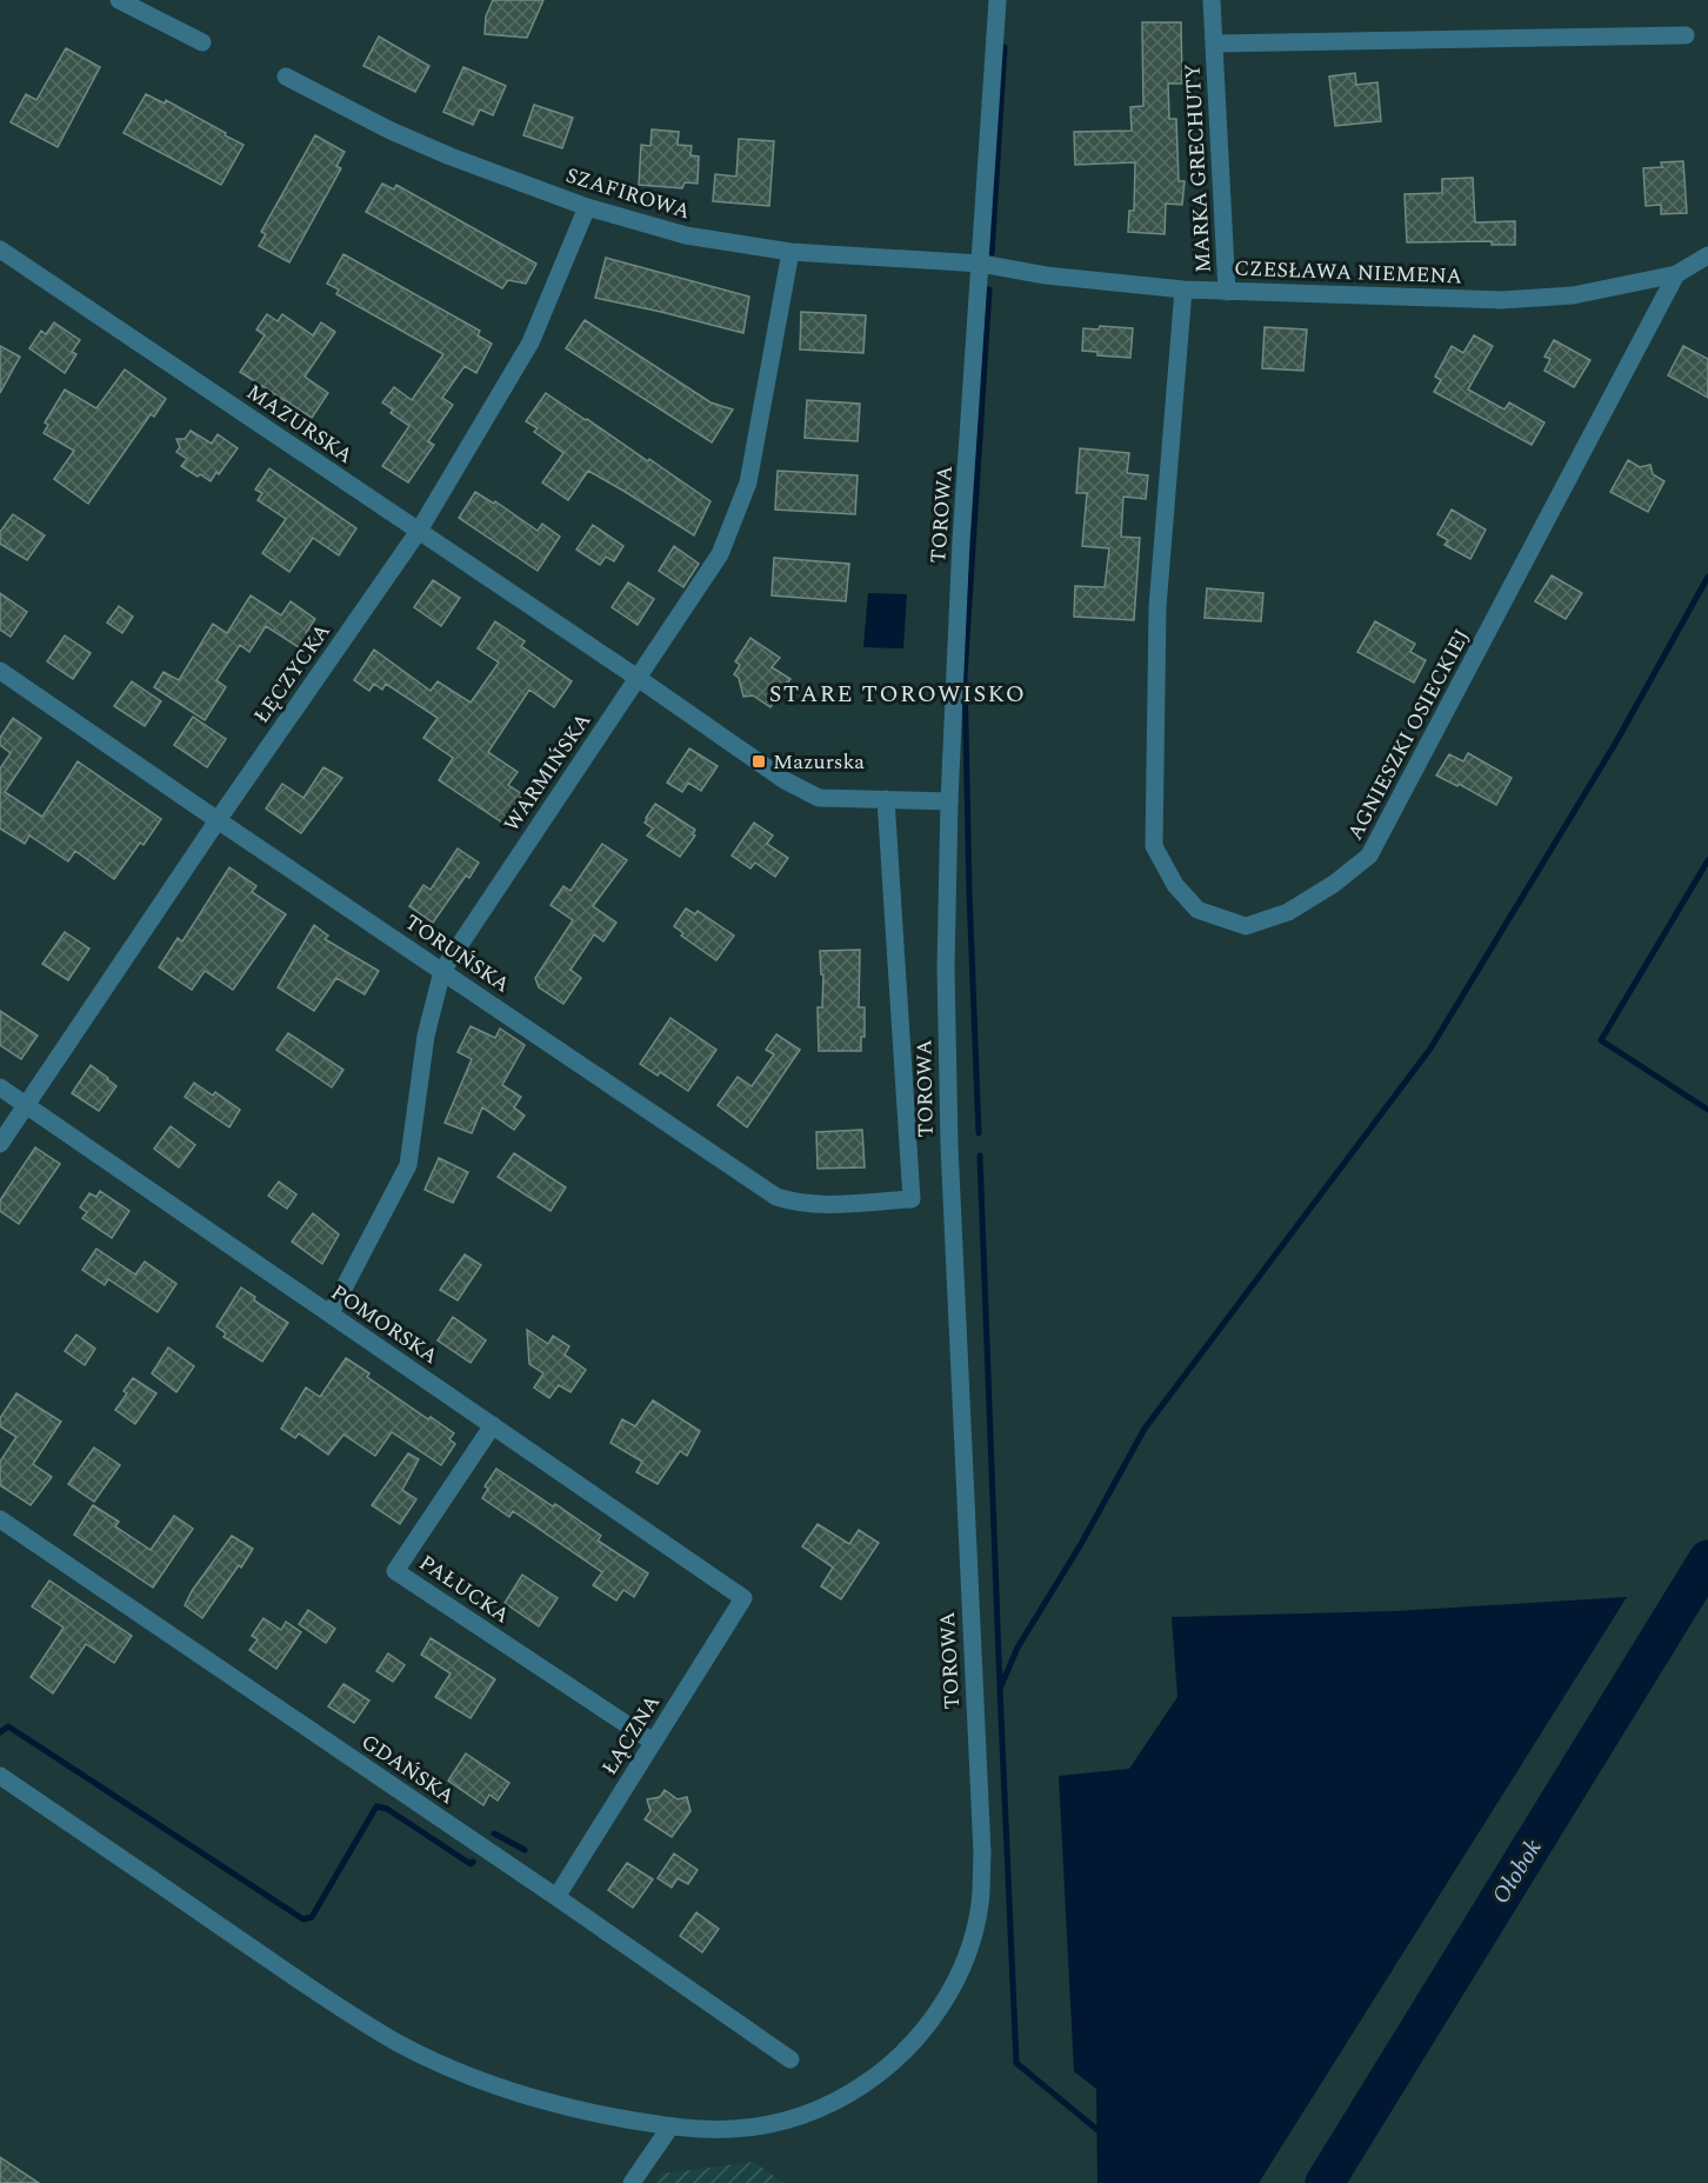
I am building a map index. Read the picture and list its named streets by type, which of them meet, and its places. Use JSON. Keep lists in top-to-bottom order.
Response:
{
  "streets": {
    "street": [
      "MARKA GRECHUTY",
      "SZAFIROWA",
      "CZESŁAWA NIEMENA",
      "MAZURSKA",
      "TOROWA",
      "ŁĘCZYCKA",
      "AGNIESZKI OSIECKIEJ",
      "WARMIŃSKA",
      "TORUŃSKA",
      "POMORSKA",
      "PAŁUCKA",
      "ŁĄCZNA",
      "GDAŃSKA"
    ]
  },
  "crossings": [
    ["MARKA GRECHUTY", "CZESŁAWA NIEMENA"],
    ["SZAFIROWA", "CZESŁAWA NIEMENA"],
    ["SZAFIROWA", "TOROWA"],
    ["SZAFIROWA", "ŁĘCZYCKA"],
    ["SZAFIROWA", "WARMIŃSKA"],
    ["CZESŁAWA NIEMENA", "TOROWA"],
    ["CZESŁAWA NIEMENA", "AGNIESZKI OSIECKIEJ"],
    ["MAZURSKA", "TOROWA"],
    ["MAZURSKA", "ŁĘCZYCKA"],
    ["MAZURSKA", "WARMIŃSKA"],
    ["MAZURSKA", "TORUŃSKA"],
    ["ŁĘCZYCKA", "TORUŃSKA"],
    ["ŁĘCZYCKA", "POMORSKA"],
    ["WARMIŃSKA", "TORUŃSKA"],
    ["WARMIŃSKA", "POMORSKA"],
    ["POMORSKA", "PAŁUCKA"],
    ["POMORSKA", "ŁĄCZNA"],
    ["PAŁUCKA", "ŁĄCZNA"],
    ["ŁĄCZNA", "GDAŃSKA"]
  ],
  "districts": ["STARE TOROWISKO"],
  "water": ["Ołobok"],
  "places": {
    "transit": ["Mazurska"]
  }
}
